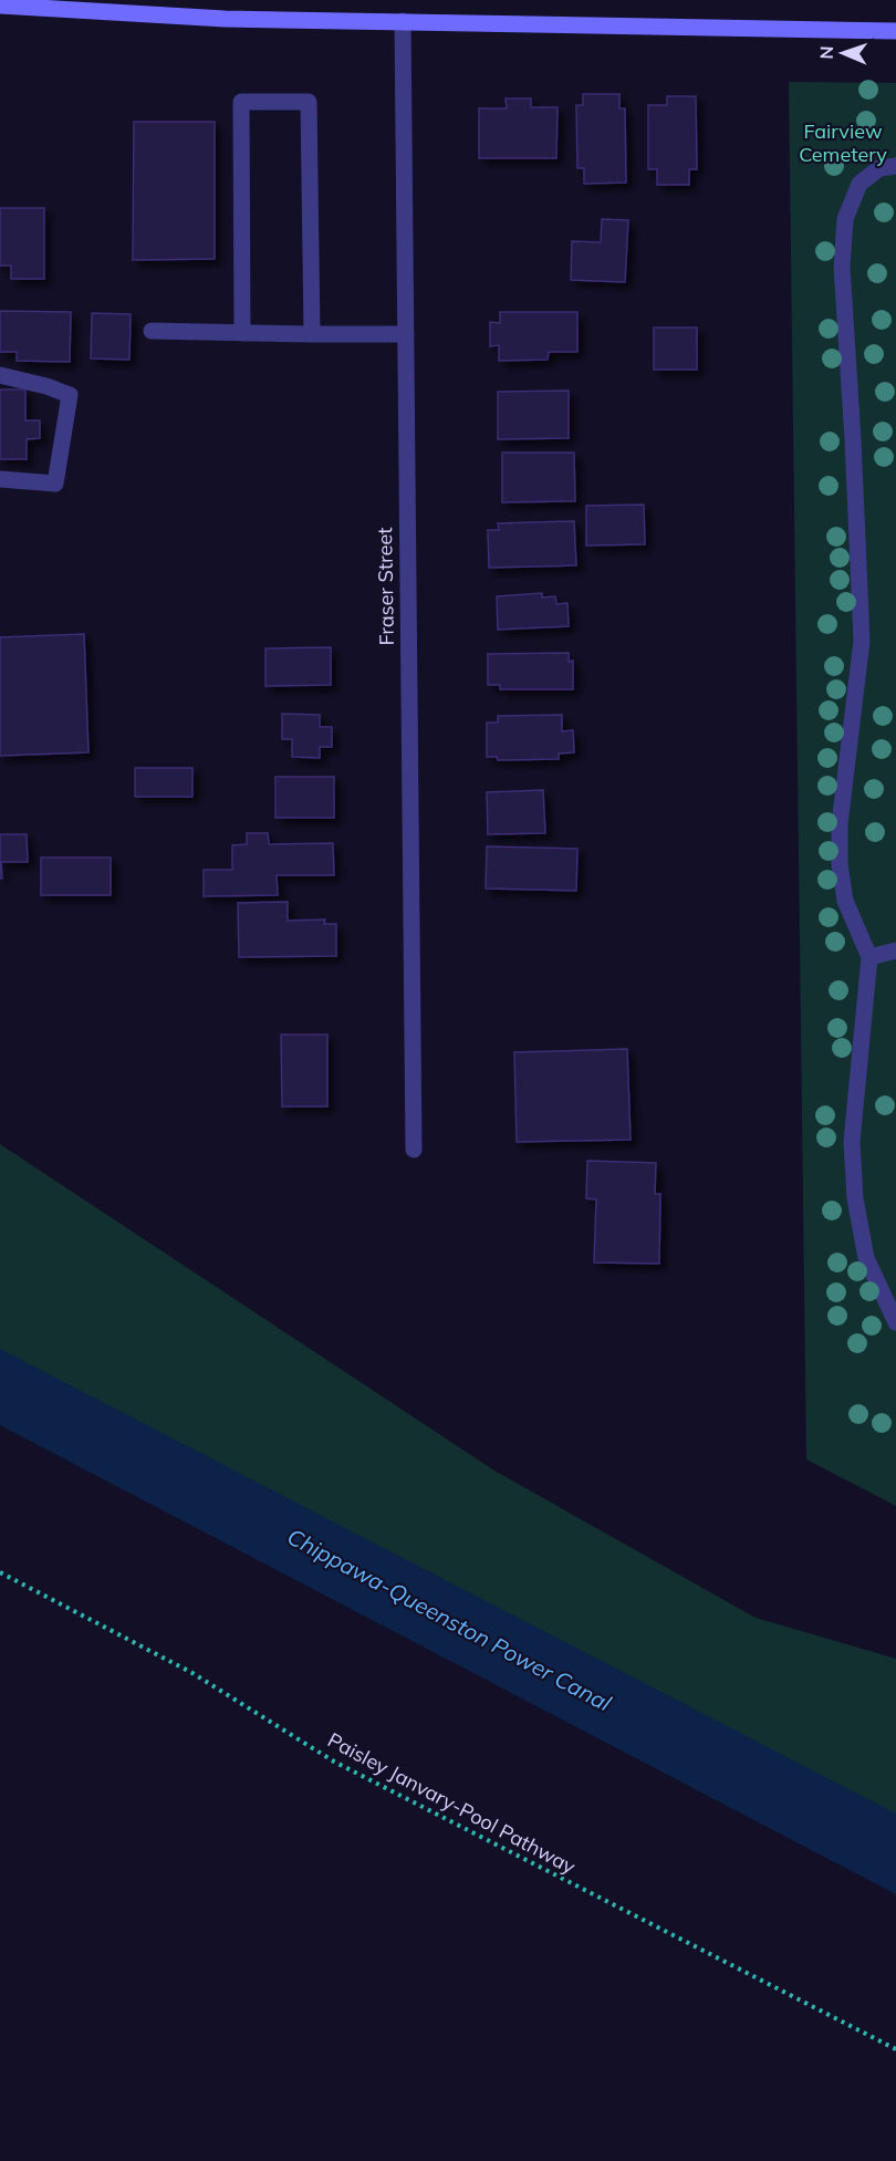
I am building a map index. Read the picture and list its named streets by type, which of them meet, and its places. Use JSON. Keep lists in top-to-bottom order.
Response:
{
  "streets": {
    "street": ["Fraser Street"],
    "path": ["Paisley Janvary-Pool Pathway"]
  },
  "water": ["Chippawa-Queenston Power Canal"],
  "parks": ["Fairview Cemetery"],
  "north": "left"
}
